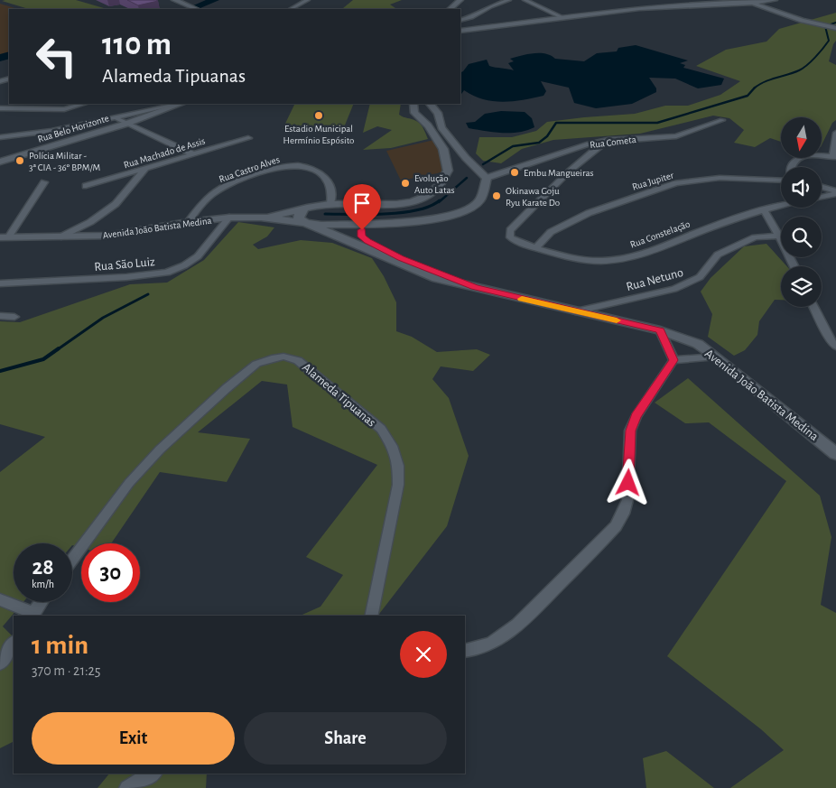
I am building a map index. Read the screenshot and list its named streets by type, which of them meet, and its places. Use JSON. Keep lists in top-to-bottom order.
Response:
{
  "streets": {
    "main road": ["Rua Belo Horizonte", "Avenida João Batista Medina"],
    "street": [
      "Rua Cometa",
      "Rua Machado de Assis",
      "Rua Castro Alves",
      "Rua Jupiter",
      "Rua Constelação",
      "Rua São Luiz",
      "Rua Netuno",
      "Alameda Tipuanas"
    ]
  },
  "crossings": [
    ["Rua Cometa", "Rua Constelação"],
    ["Rua Castro Alves", "Avenida João Batista Medina"],
    ["Rua Jupiter", "Rua Constelação"],
    ["Avenida João Batista Medina", "Rua São Luiz"],
    ["Avenida João Batista Medina", "Rua Netuno"]
  ],
  "places": [
    "Estadio Municipal Hermínio Espósito",
    "Polícia Militar - 3ª CIA - 36º BPM/M",
    "Embu Mangueiras",
    "Evolução Auto Latas",
    "Okinawa Goju Ryu Karate Do"
  ],
  "north": "bottom",
  "page": {
    "turn": ["110 m", "Alameda Tipuanas"],
    "speed": "28 km/h",
    "limit": "30",
    "heading": ["1 min", "370 m · 21:25"],
    "buttons": ["Exit", "Share"]
  }
}
